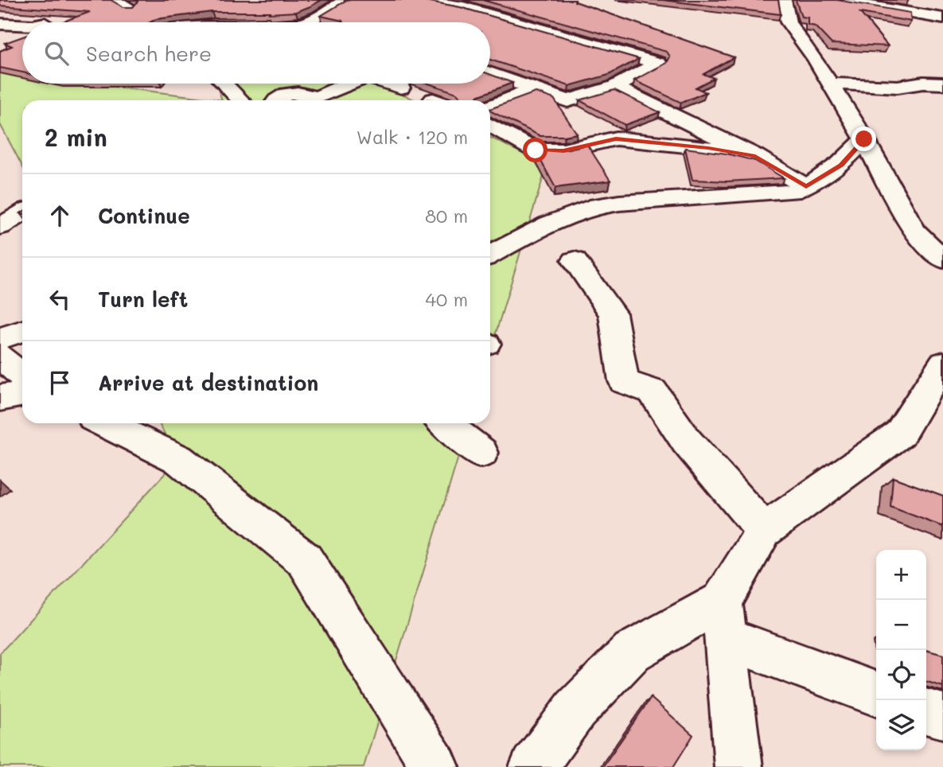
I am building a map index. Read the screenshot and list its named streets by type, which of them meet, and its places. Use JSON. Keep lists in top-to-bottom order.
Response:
{
  "page": {
    "search": "Search here",
    "heading": ["2 min", "Walk · 120 m"],
    "list": [
      ["Continue", "80 m"],
      ["Turn left", "40 m"],
      "Arrive at destination"
    ],
    "map_buttons": ["+", "−"]
  }
}
